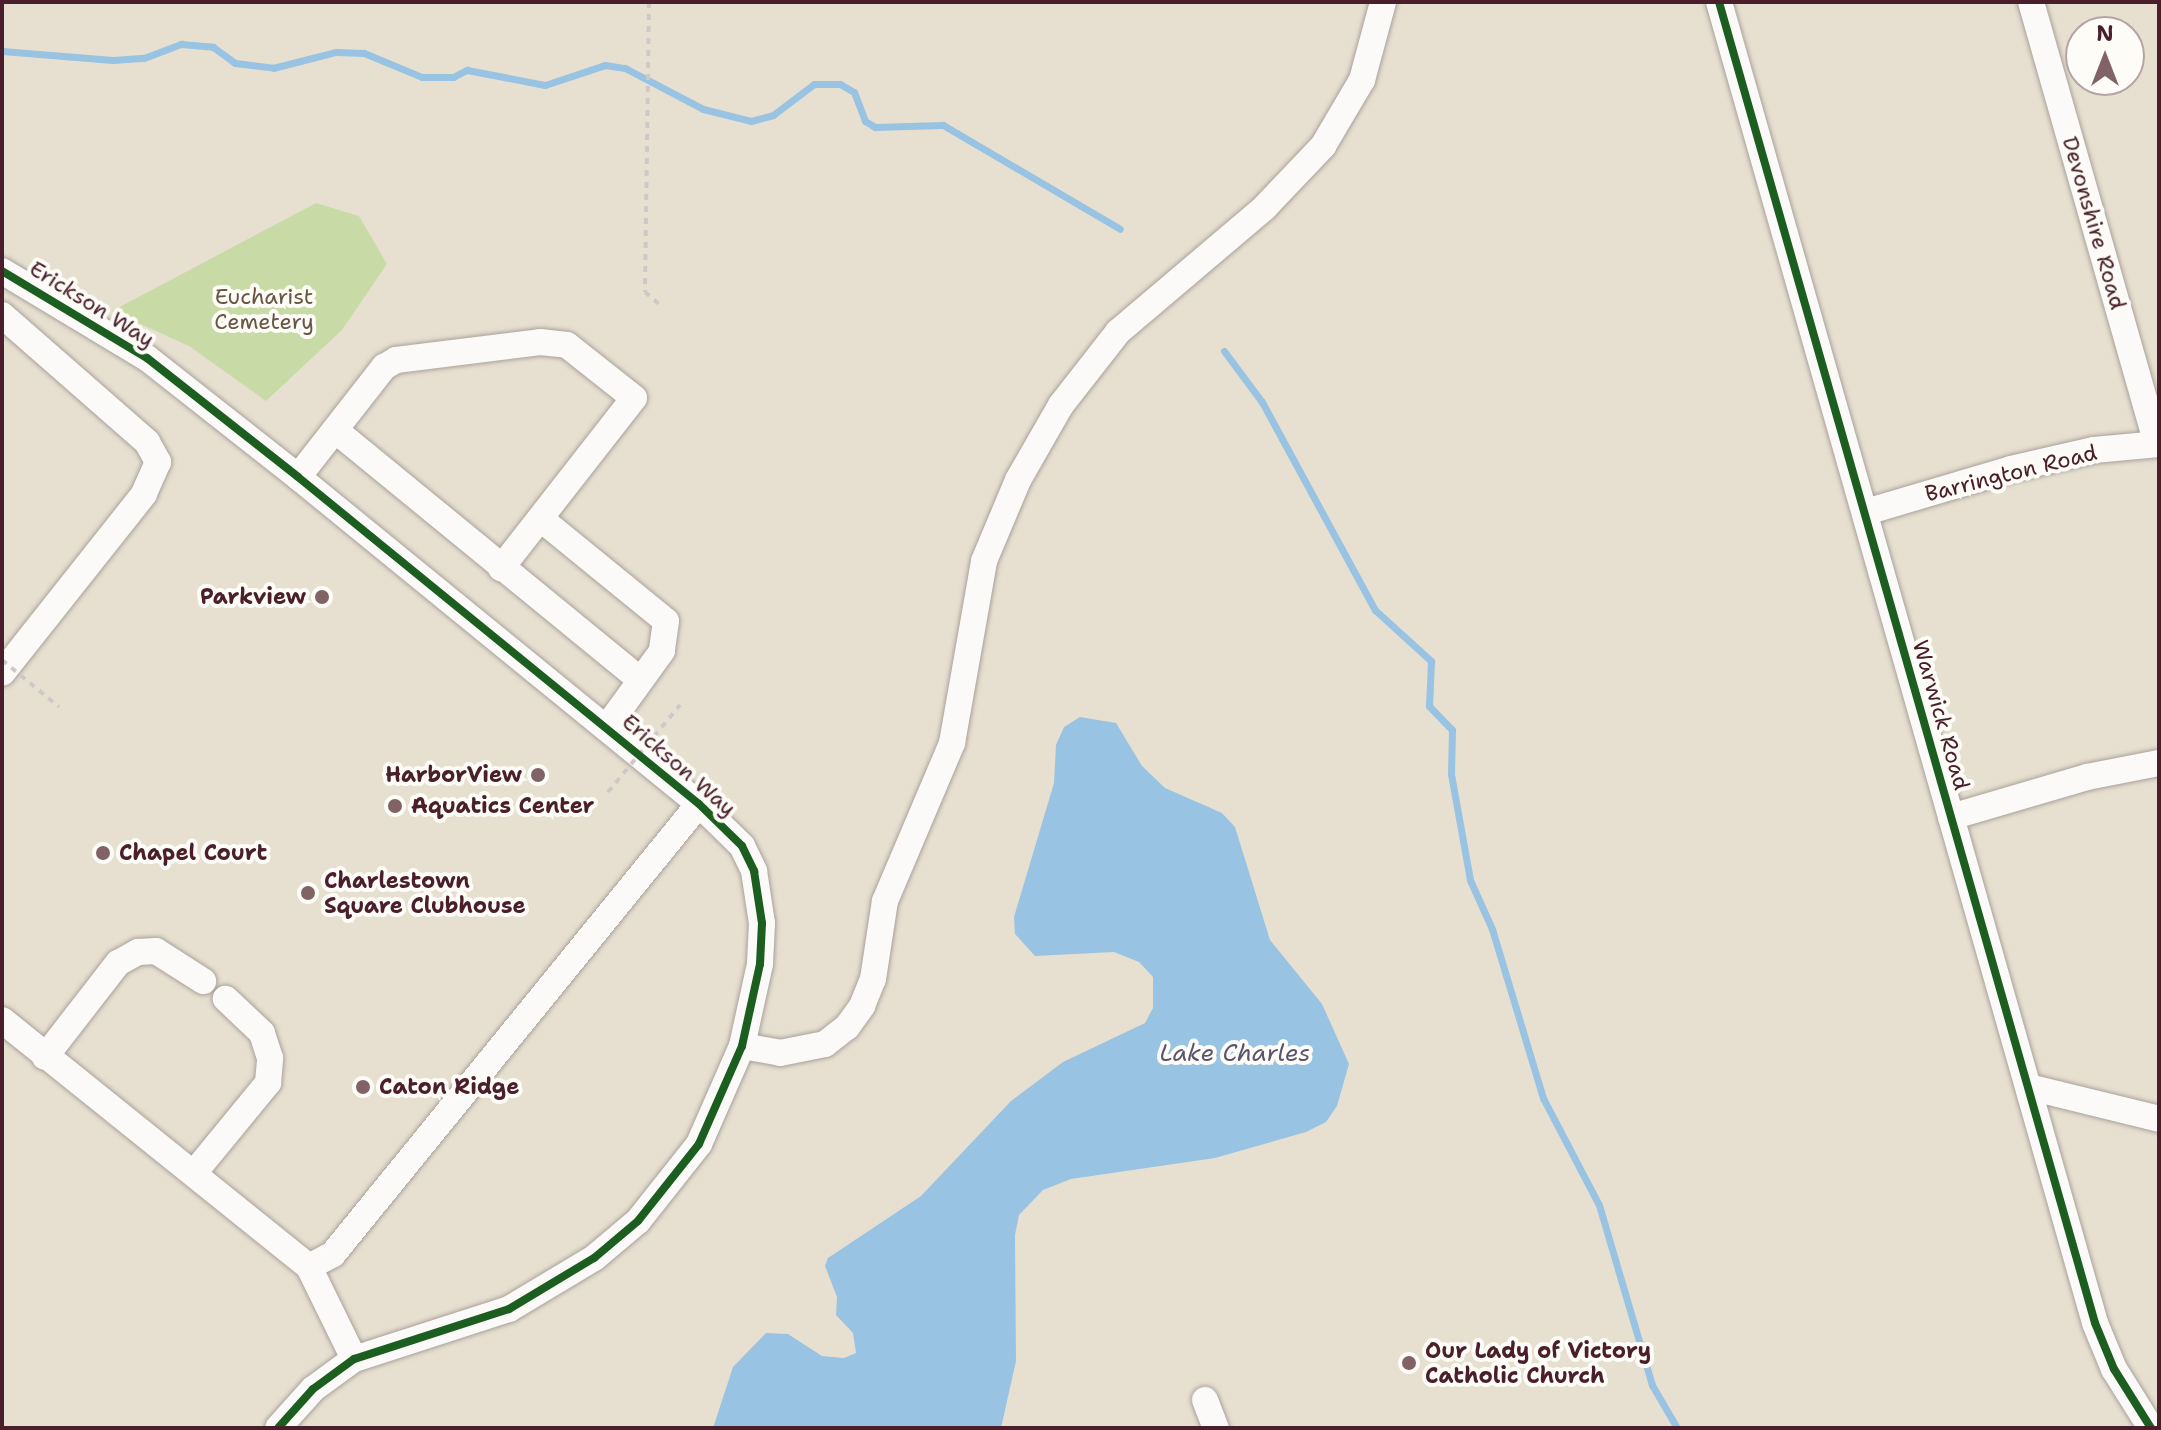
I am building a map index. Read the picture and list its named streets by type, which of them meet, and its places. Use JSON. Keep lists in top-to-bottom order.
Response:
{
  "streets": {
    "street": [
      "Devonshire Road",
      "Erickson Way",
      "Barrington Road",
      "Warwick Road"
    ]
  },
  "crossings": [
    ["Devonshire Road", "Barrington Road"],
    ["Barrington Road", "Warwick Road"]
  ],
  "water": ["Lake Charles"],
  "parks": ["Eucharist Cemetery"],
  "places": [
    "Parkview",
    "HarborView",
    "Aquatics Center",
    "Chapel Court",
    "Charlestown Square Clubhouse",
    "Caton Ridge",
    "Our Lady of Victory Catholic Church"
  ],
  "north": "top"
}
